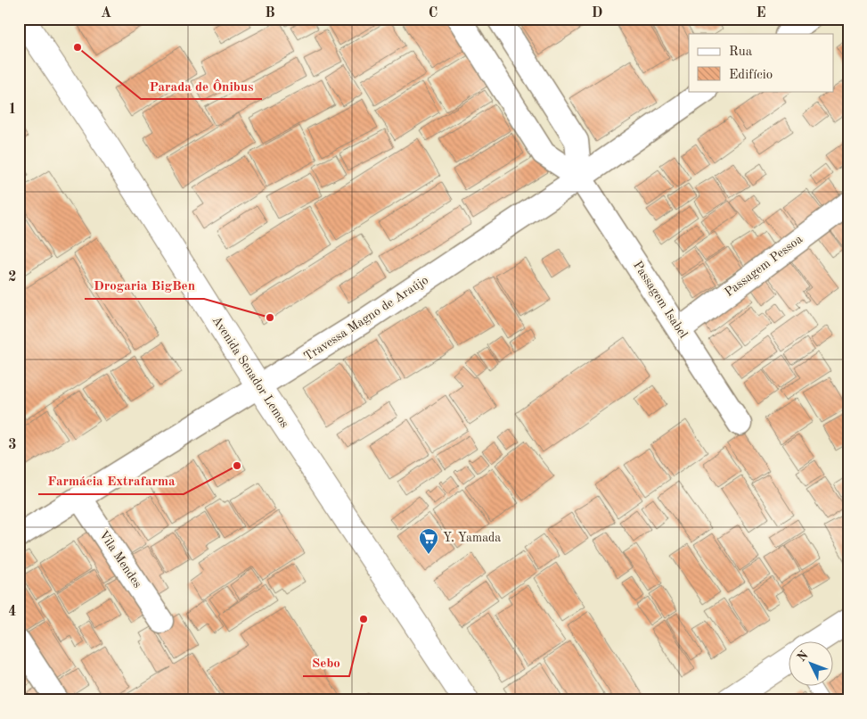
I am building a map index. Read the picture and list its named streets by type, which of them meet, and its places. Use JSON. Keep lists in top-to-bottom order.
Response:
{
  "streets": {
    "main road": ["Avenida Senador Lemos"],
    "street": [
      "Passagem Pessoa",
      "Passagem Isabel",
      "Travessa Magno de Araújo",
      "Vila Mendes"
    ]
  },
  "crossings": [
    ["Passagem Pessoa", "Passagem Isabel"],
    ["Passagem Isabel", "Travessa Magno de Araújo"],
    ["Travessa Magno de Araújo", "Avenida Senador Lemos"],
    ["Travessa Magno de Araújo", "Vila Mendes"]
  ],
  "places": {
    "other": [
      "Parada de Ônibus",
      "Drogaria BigBen",
      "Farmácia Extrafarma",
      "Sebo"
    ],
    "supermarket": ["Y. Yamada"]
  },
  "legend": ["Rua", "Edifício"],
  "north": "top left",
  "grid": {
    "columns": [
      "A",
      "B",
      "C",
      "D",
      "E"
    ],
    "rows": [
      "1",
      "2",
      "3",
      "4"
    ]
  }
}
